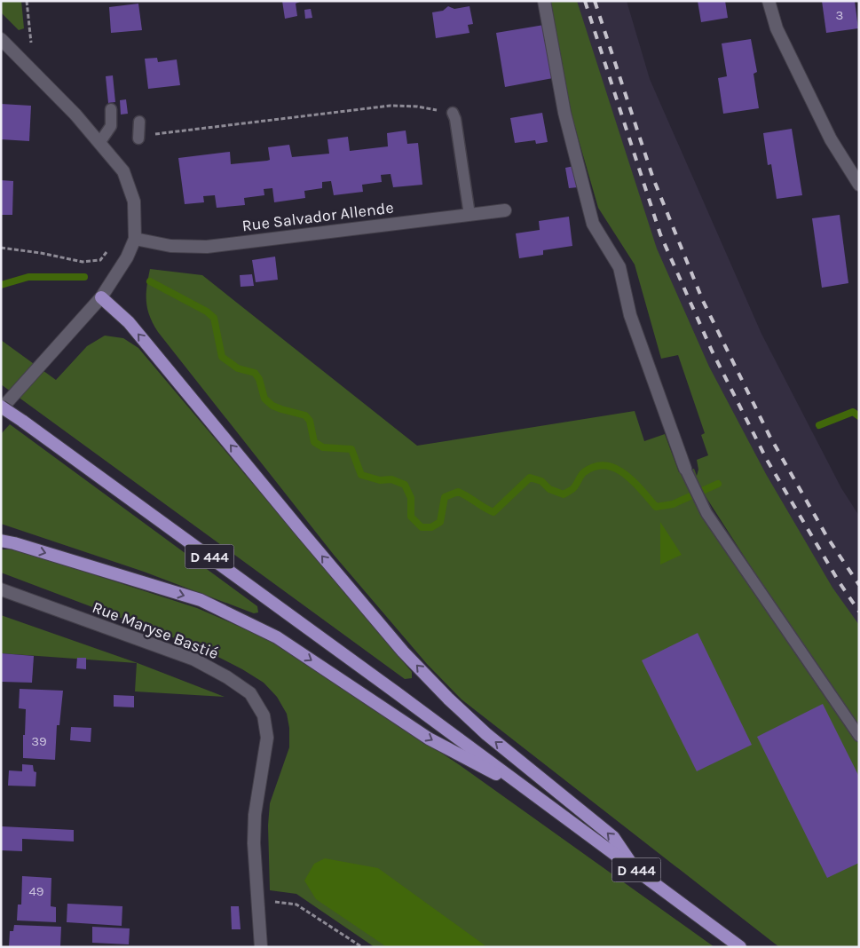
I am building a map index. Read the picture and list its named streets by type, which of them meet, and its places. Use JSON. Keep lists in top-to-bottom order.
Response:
{
  "streets": {
    "main road": ["D 444"],
    "street": ["Rue Salvador Allende", "Rue Maryse Bastié"]
  },
  "house_numbers": ["3", "39", "49"]
}
